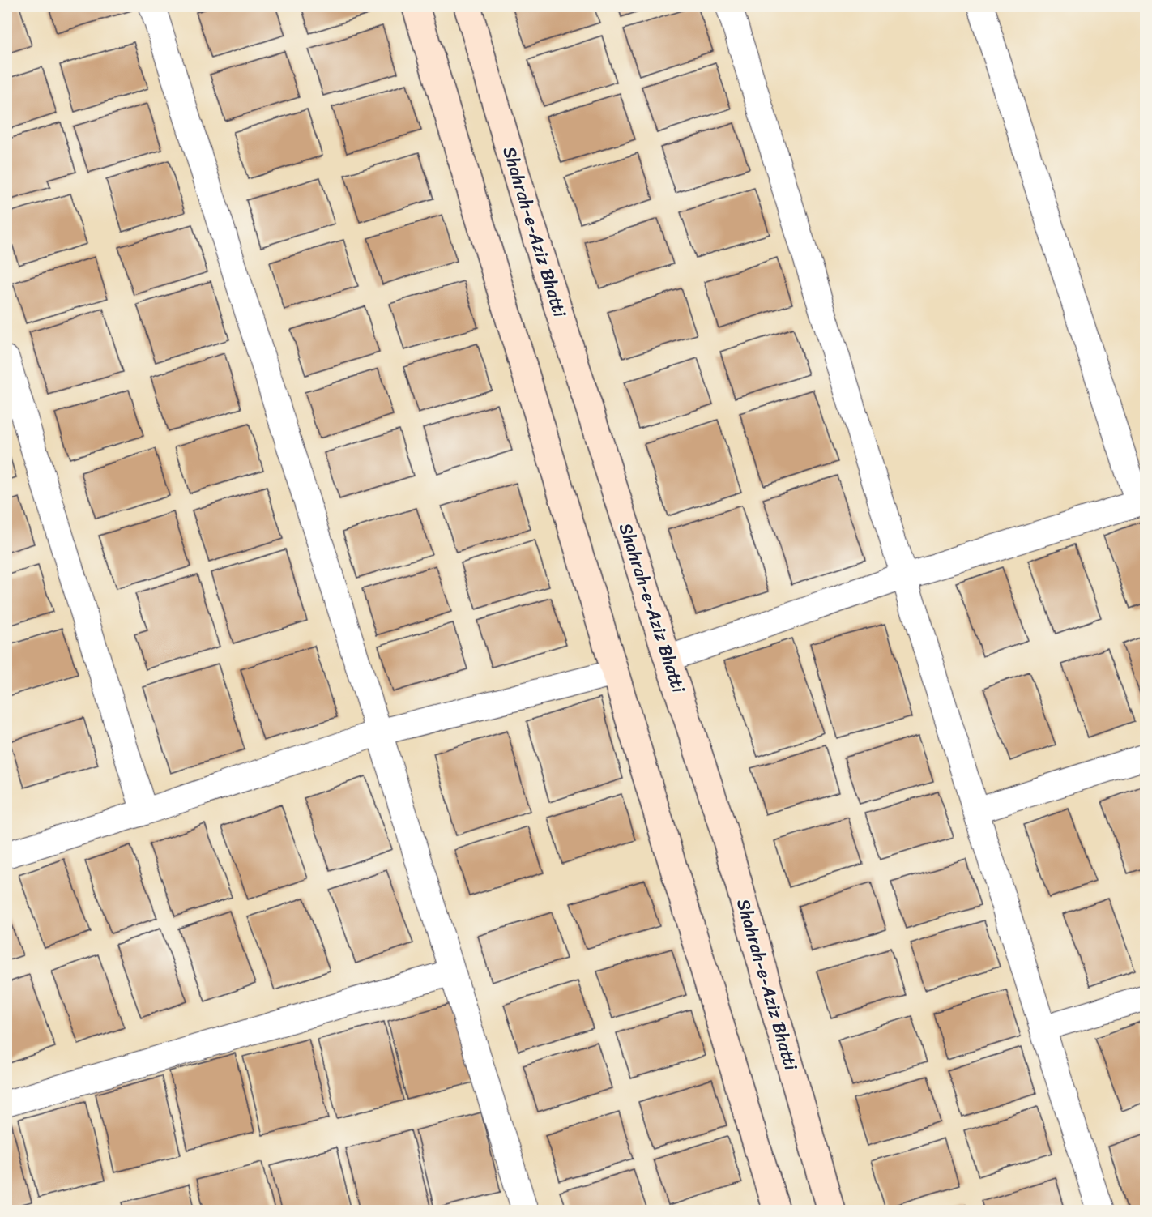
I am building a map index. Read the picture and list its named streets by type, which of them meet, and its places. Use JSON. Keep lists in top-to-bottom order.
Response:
{
  "streets": {
    "main road": ["Shahrah-e-Aziz Bhatti"]
  }
}
